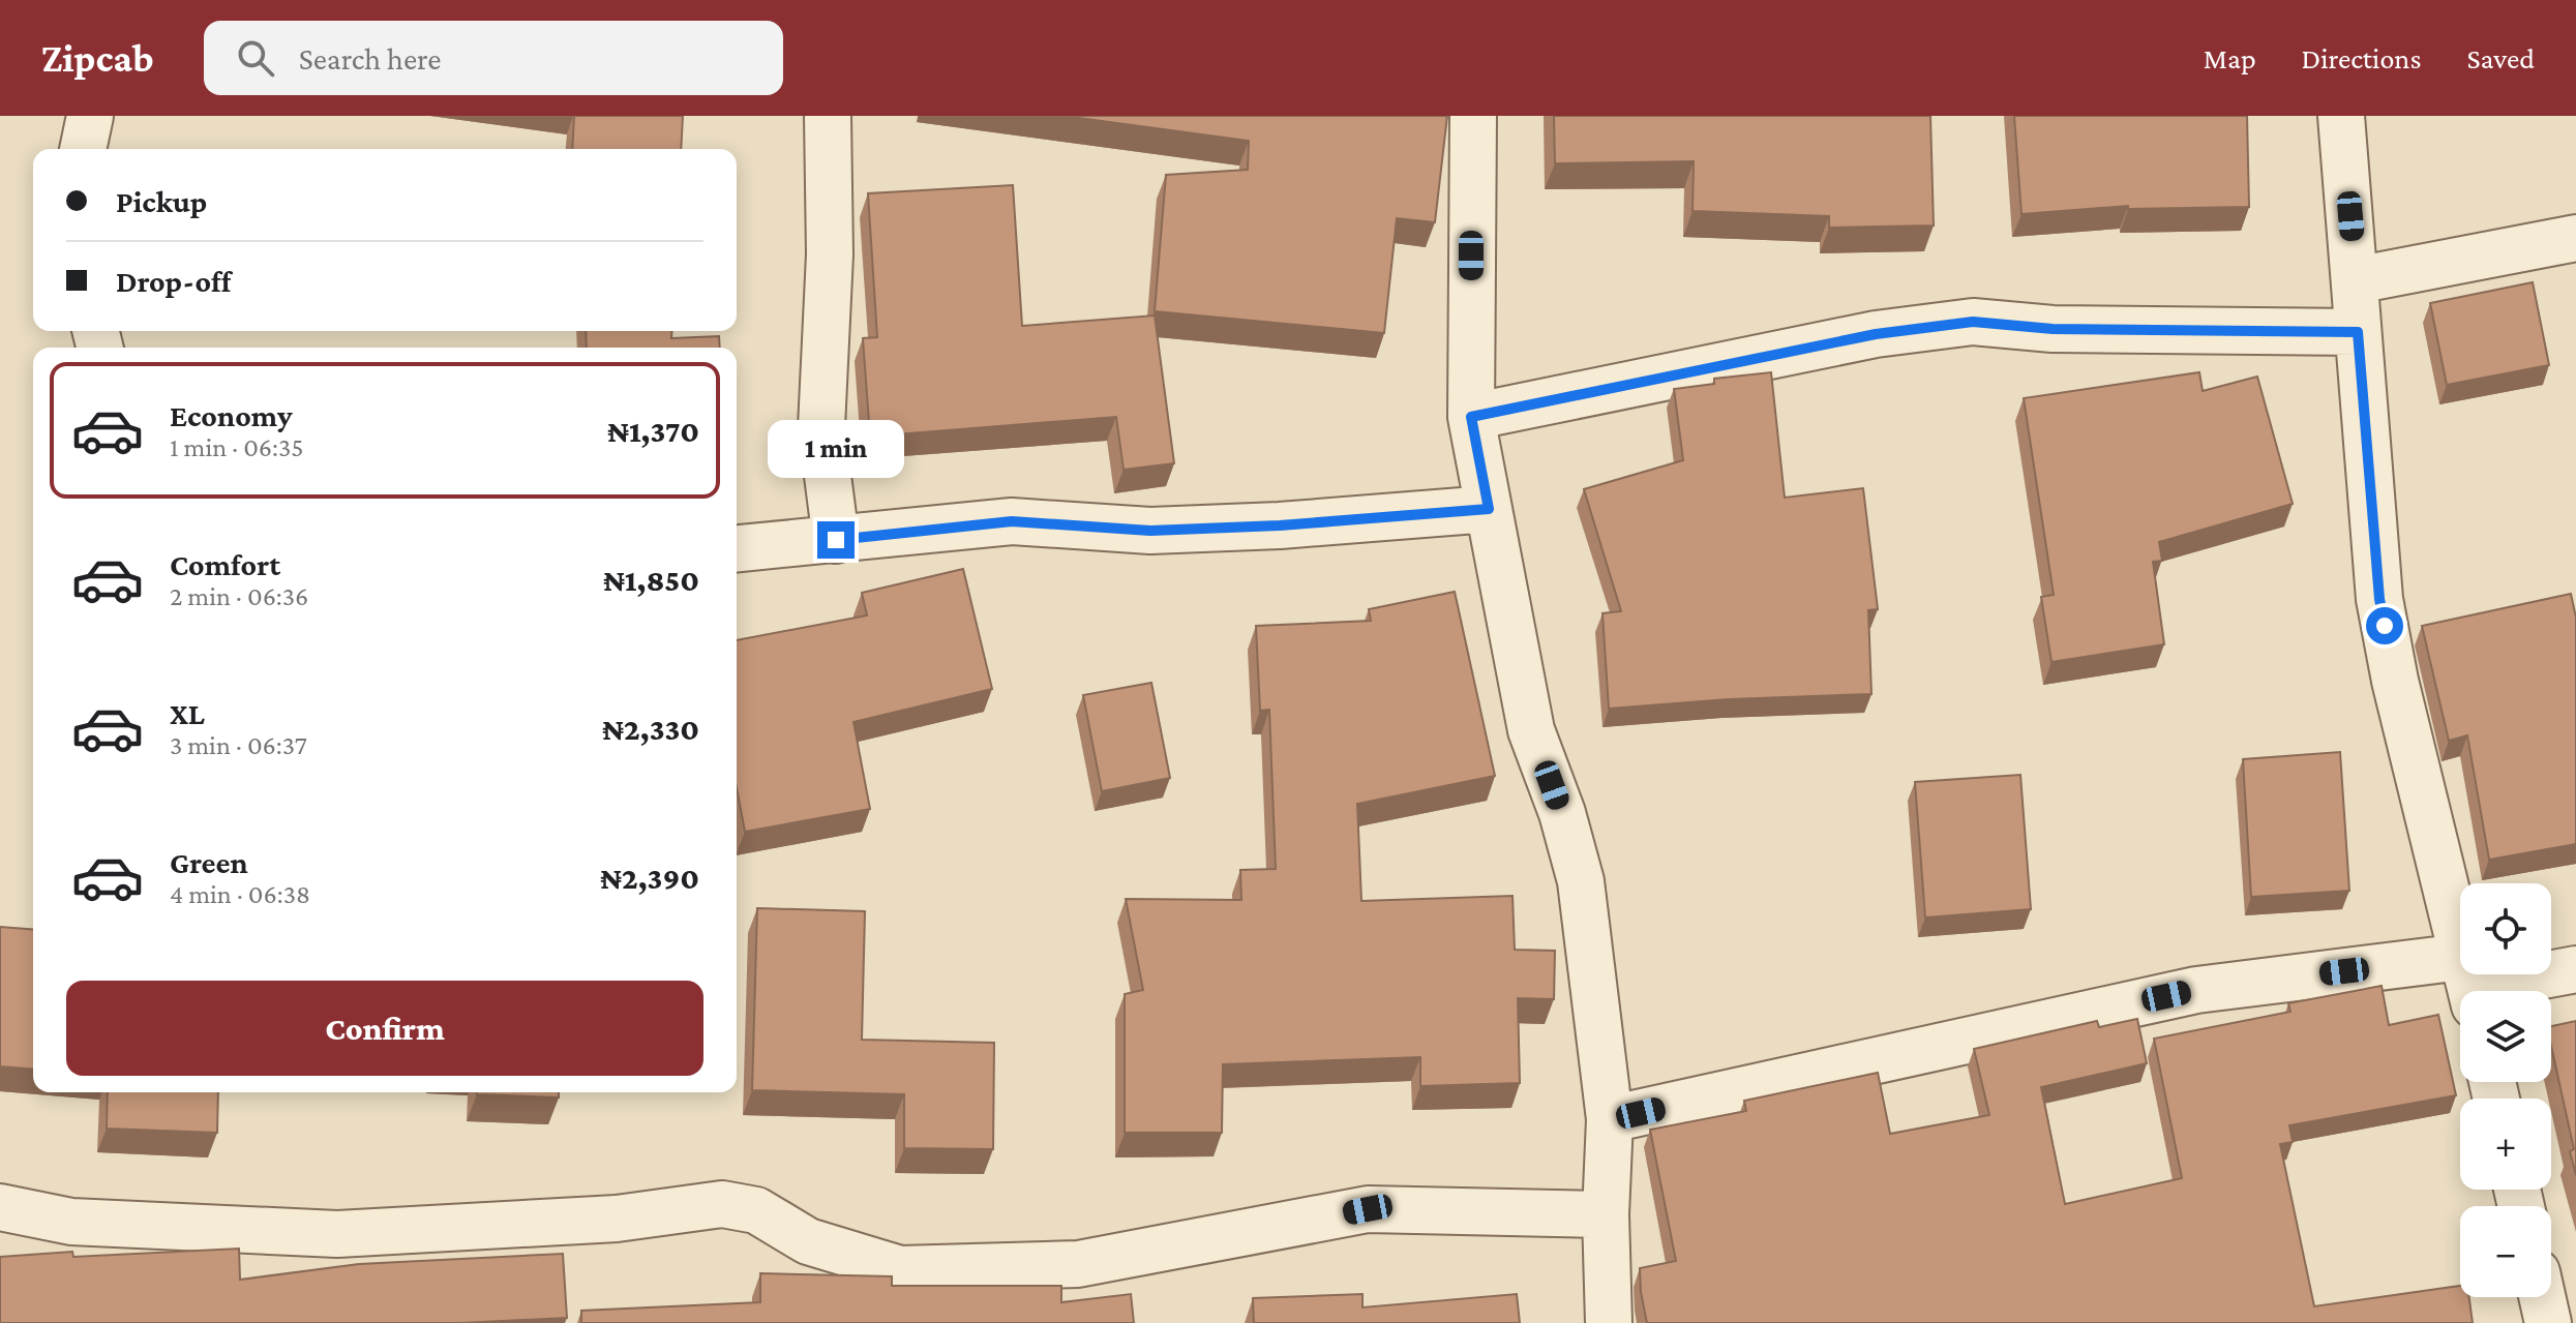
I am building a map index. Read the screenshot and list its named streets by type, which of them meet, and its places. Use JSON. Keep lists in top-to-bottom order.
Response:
{
  "page": {
    "header": "Zipcab",
    "search": "Search here",
    "nav": ["Map", "Directions", "Saved"],
    "banner": ["Pickup", "Drop-off"],
    "list": [
      {
        "name": "Economy",
        "note": "1 min · 06:35",
        "value": "₦1,370"
      },
      {
        "name": "Comfort",
        "note": "2 min · 06:36",
        "value": "₦1,850"
      },
      {
        "name": "XL",
        "note": "3 min · 06:37",
        "value": "₦2,330"
      },
      {
        "name": "Green",
        "note": "4 min · 06:38",
        "value": "₦2,390"
      }
    ],
    "bubble": "1 min",
    "map_buttons": ["+", "−"],
    "buttons": "Confirm"
  }
}
